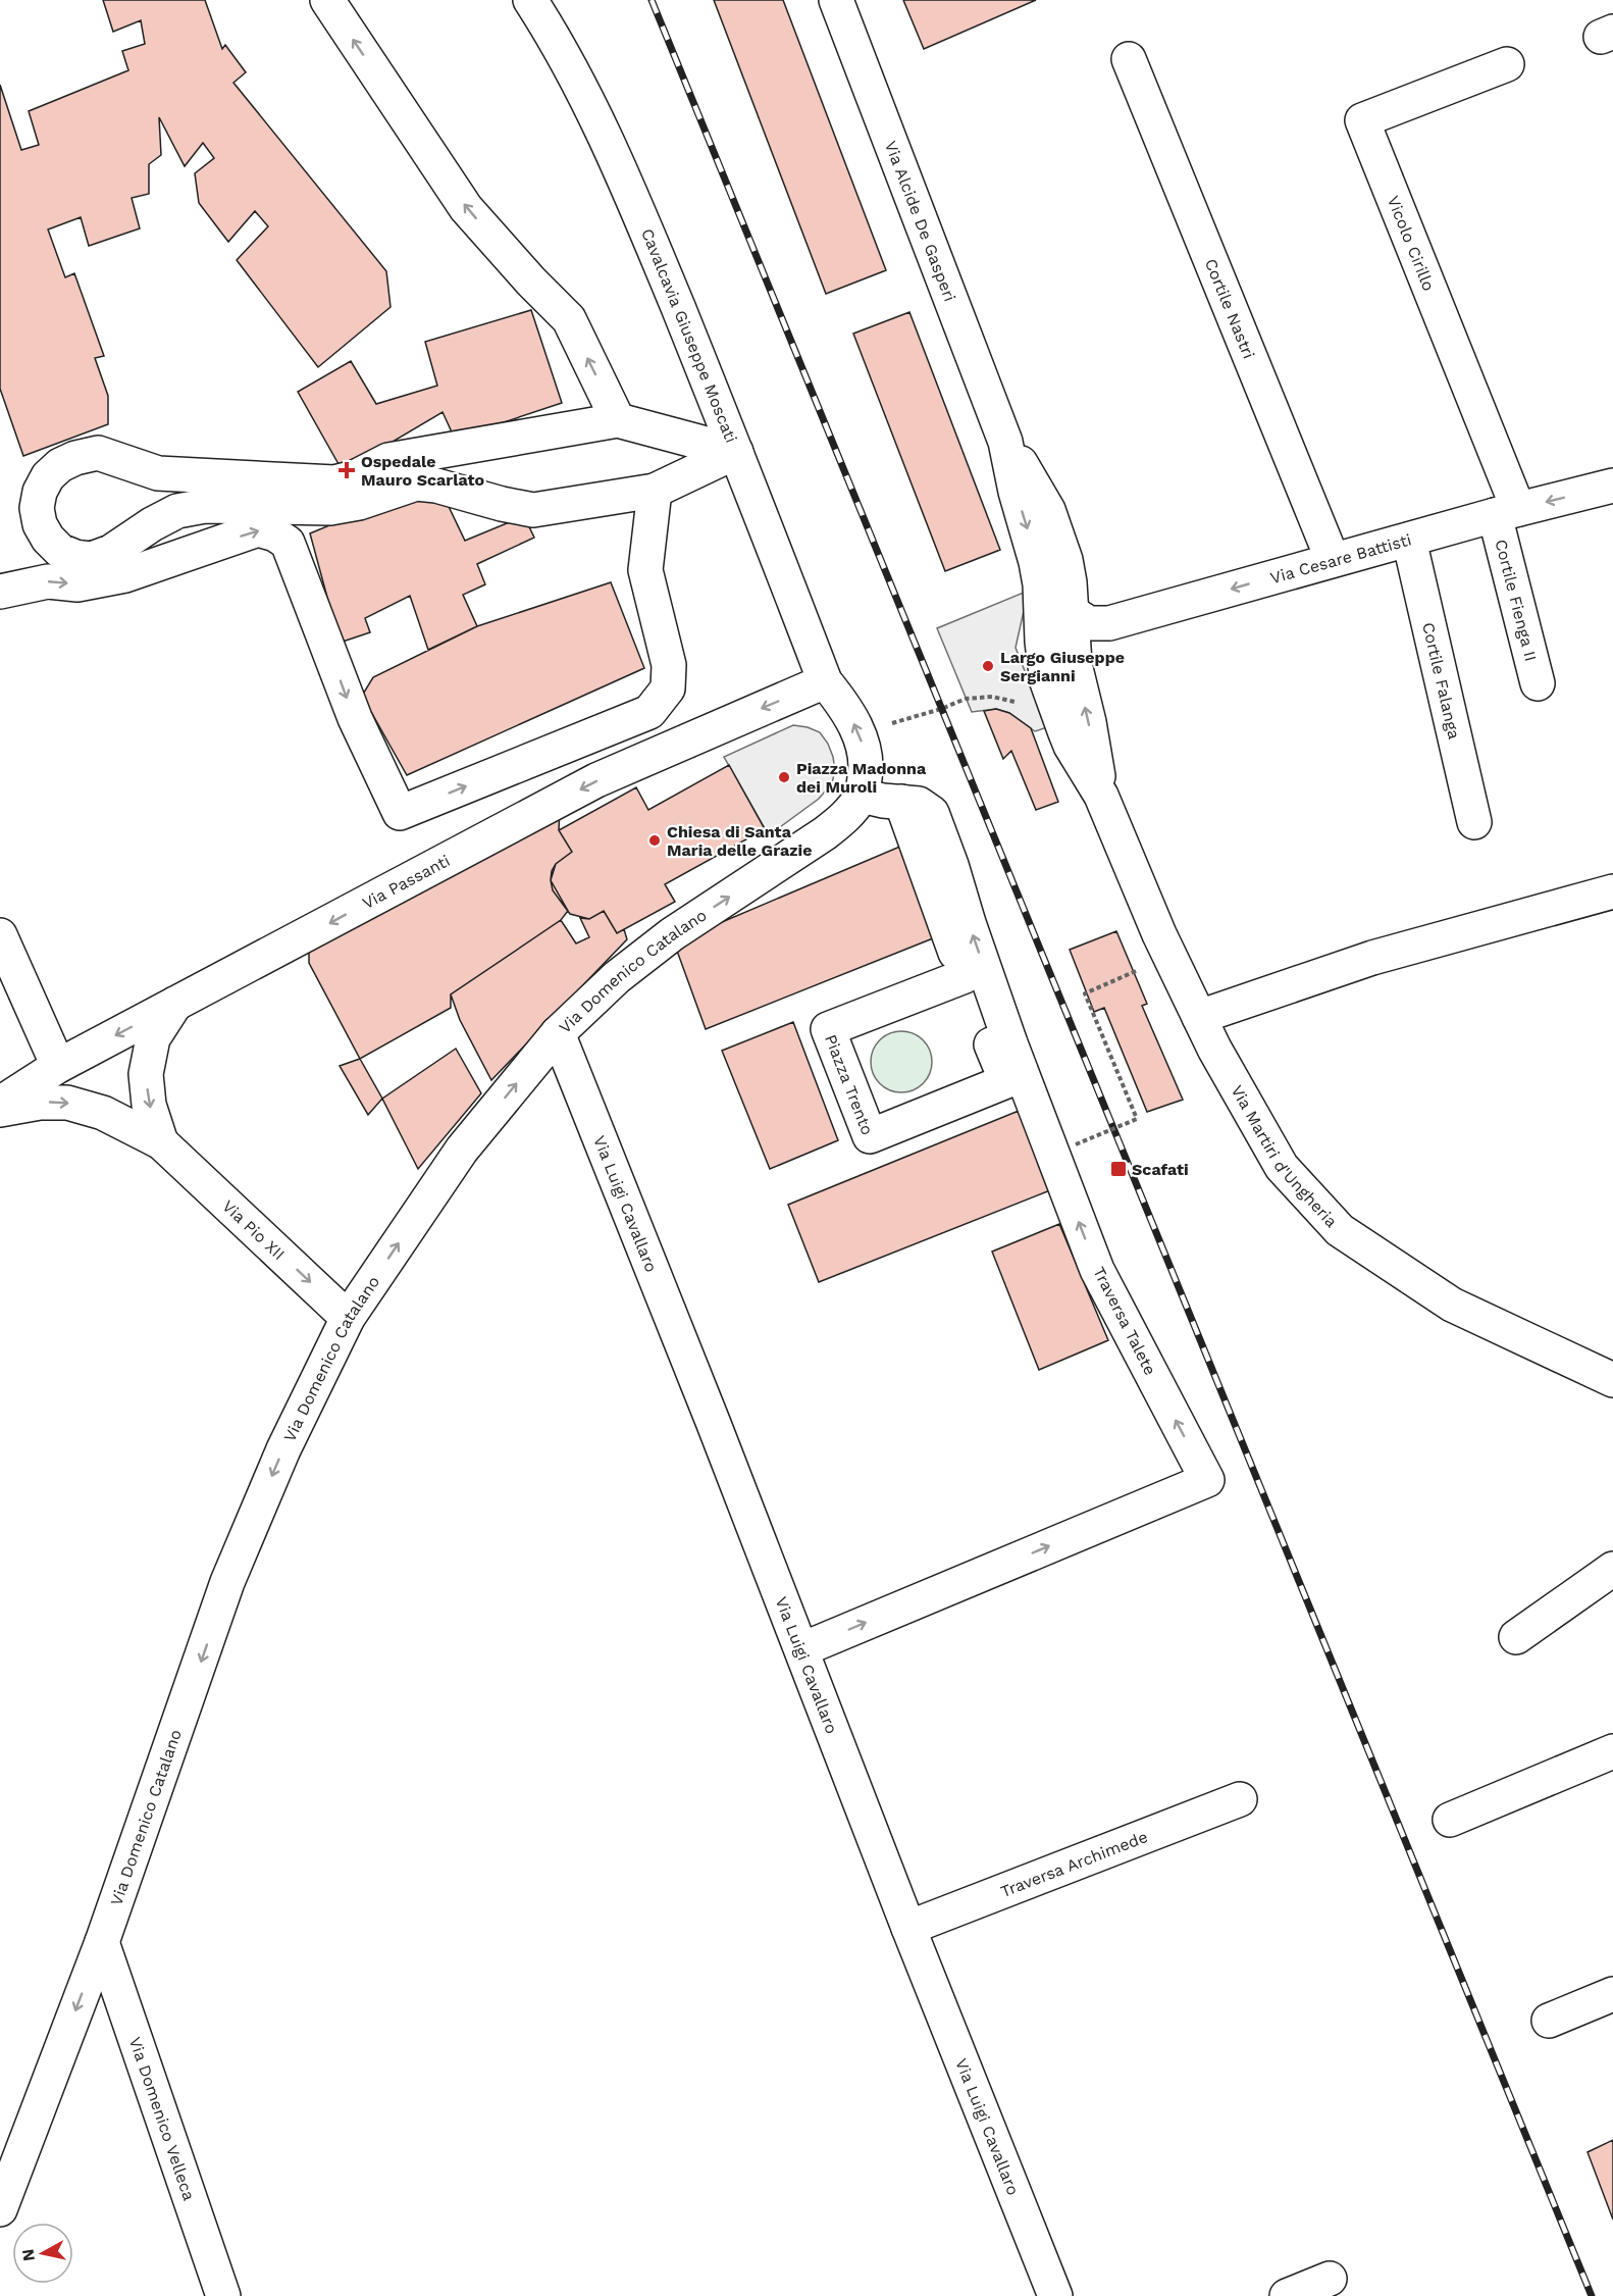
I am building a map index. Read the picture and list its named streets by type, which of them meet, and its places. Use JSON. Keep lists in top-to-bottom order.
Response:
{
  "streets": {
    "street": [
      "Via Alcide De Gasperi",
      "Vicolo Cirillo",
      "Cortile Nastri",
      "Cavalcavia Giuseppe Moscati",
      "Via Cesare Battisti",
      "Cortile Fienga II",
      "Cortile Falanga",
      "Via Passanti",
      "Via Domenico Catalano",
      "Piazza Trento",
      "Via Martiri d'Ungheria",
      "Via Luigi Cavallaro",
      "Via Pio XII",
      "Traversa Talete",
      "Traversa Archimede",
      "Via Domenico Velleca"
    ]
  },
  "crossings": [
    ["Via Alcide De Gasperi", "Via Cesare Battisti"],
    ["Via Alcide De Gasperi", "Via Martiri d'Ungheria"],
    ["Vicolo Cirillo", "Via Cesare Battisti"],
    ["Vicolo Cirillo", "Cortile Fienga II"],
    ["Cortile Nastri", "Via Cesare Battisti"],
    ["Cavalcavia Giuseppe Moscati", "Via Passanti"],
    ["Via Cesare Battisti", "Cortile Fienga II"],
    ["Via Cesare Battisti", "Cortile Falanga"],
    ["Via Cesare Battisti", "Via Martiri d'Ungheria"],
    ["Via Passanti", "Via Pio XII"],
    ["Via Domenico Catalano", "Via Luigi Cavallaro"],
    ["Via Domenico Catalano", "Via Pio XII"],
    ["Via Domenico Catalano", "Traversa Talete"],
    ["Via Domenico Catalano", "Via Domenico Velleca"],
    ["Piazza Trento", "Traversa Talete"],
    ["Via Luigi Cavallaro", "Traversa Talete"],
    ["Via Luigi Cavallaro", "Traversa Archimede"]
  ],
  "one_way": ["Via Cesare Battisti", "Via Passanti", "Via Pio XII"],
  "places": {
    "health": ["Ospedale Mauro Scarlato"],
    "other": ["Largo Giuseppe Sergianni", "Piazza Madonna dei Muroli", "Chiesa di Santa Maria delle Grazie"],
    "transit": ["Scafati"]
  },
  "north": "left"
}
